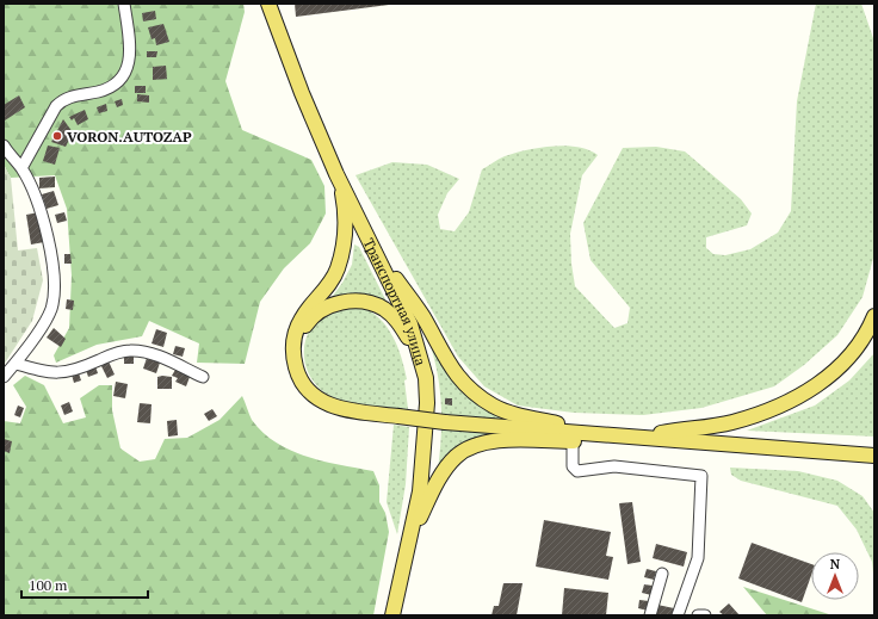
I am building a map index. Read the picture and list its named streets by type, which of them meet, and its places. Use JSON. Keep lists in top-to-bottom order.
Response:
{
  "streets": {
    "main road": ["Транспортная улица"]
  },
  "places": ["VORON.AUTOZAP"],
  "scale_bar": "100 m",
  "north": "top"
}
